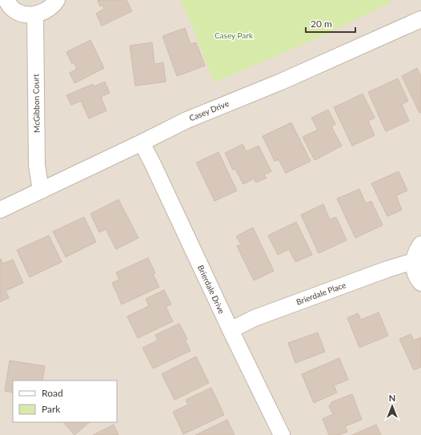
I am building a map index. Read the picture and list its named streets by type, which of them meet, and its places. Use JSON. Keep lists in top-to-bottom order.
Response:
{
  "streets": {
    "street": [
      "McGibbon Court",
      "Casey Drive",
      "Brierdale Drive",
      "Brierdale Place"
    ]
  },
  "crossings": [
    ["McGibbon Court", "Casey Drive"],
    ["Casey Drive", "Brierdale Drive"],
    ["Brierdale Drive", "Brierdale Place"]
  ],
  "parks": ["Casey Park"],
  "legend": ["Road", "Park"],
  "scale_bar": "20 m",
  "north": "top"
}
